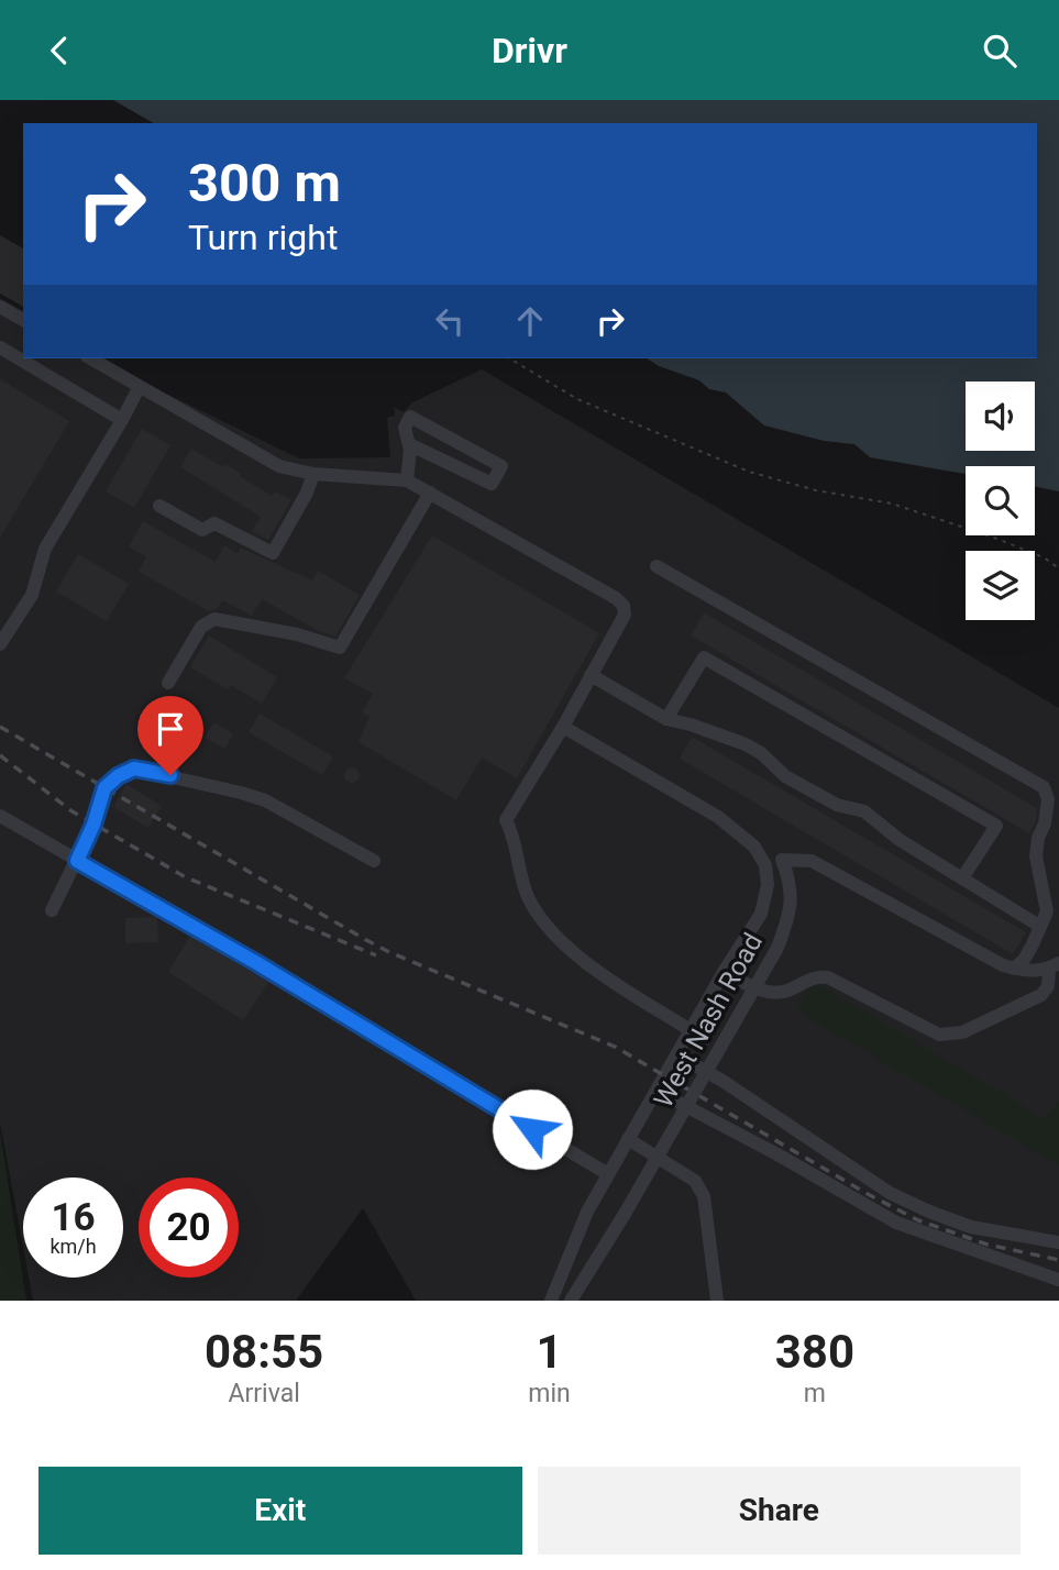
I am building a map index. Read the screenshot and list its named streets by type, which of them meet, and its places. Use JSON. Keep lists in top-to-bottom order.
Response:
{
  "streets": {
    "street": ["West Nash Road"]
  },
  "page": {
    "header": "Drivr",
    "turn": ["300 m", "Turn right"],
    "speed": "16 km/h",
    "limit": "20",
    "eta": [
      "08:55",
      "Arrival",
      "1",
      "min",
      "380",
      "m"
    ],
    "buttons": ["Exit", "Share"]
  }
}
